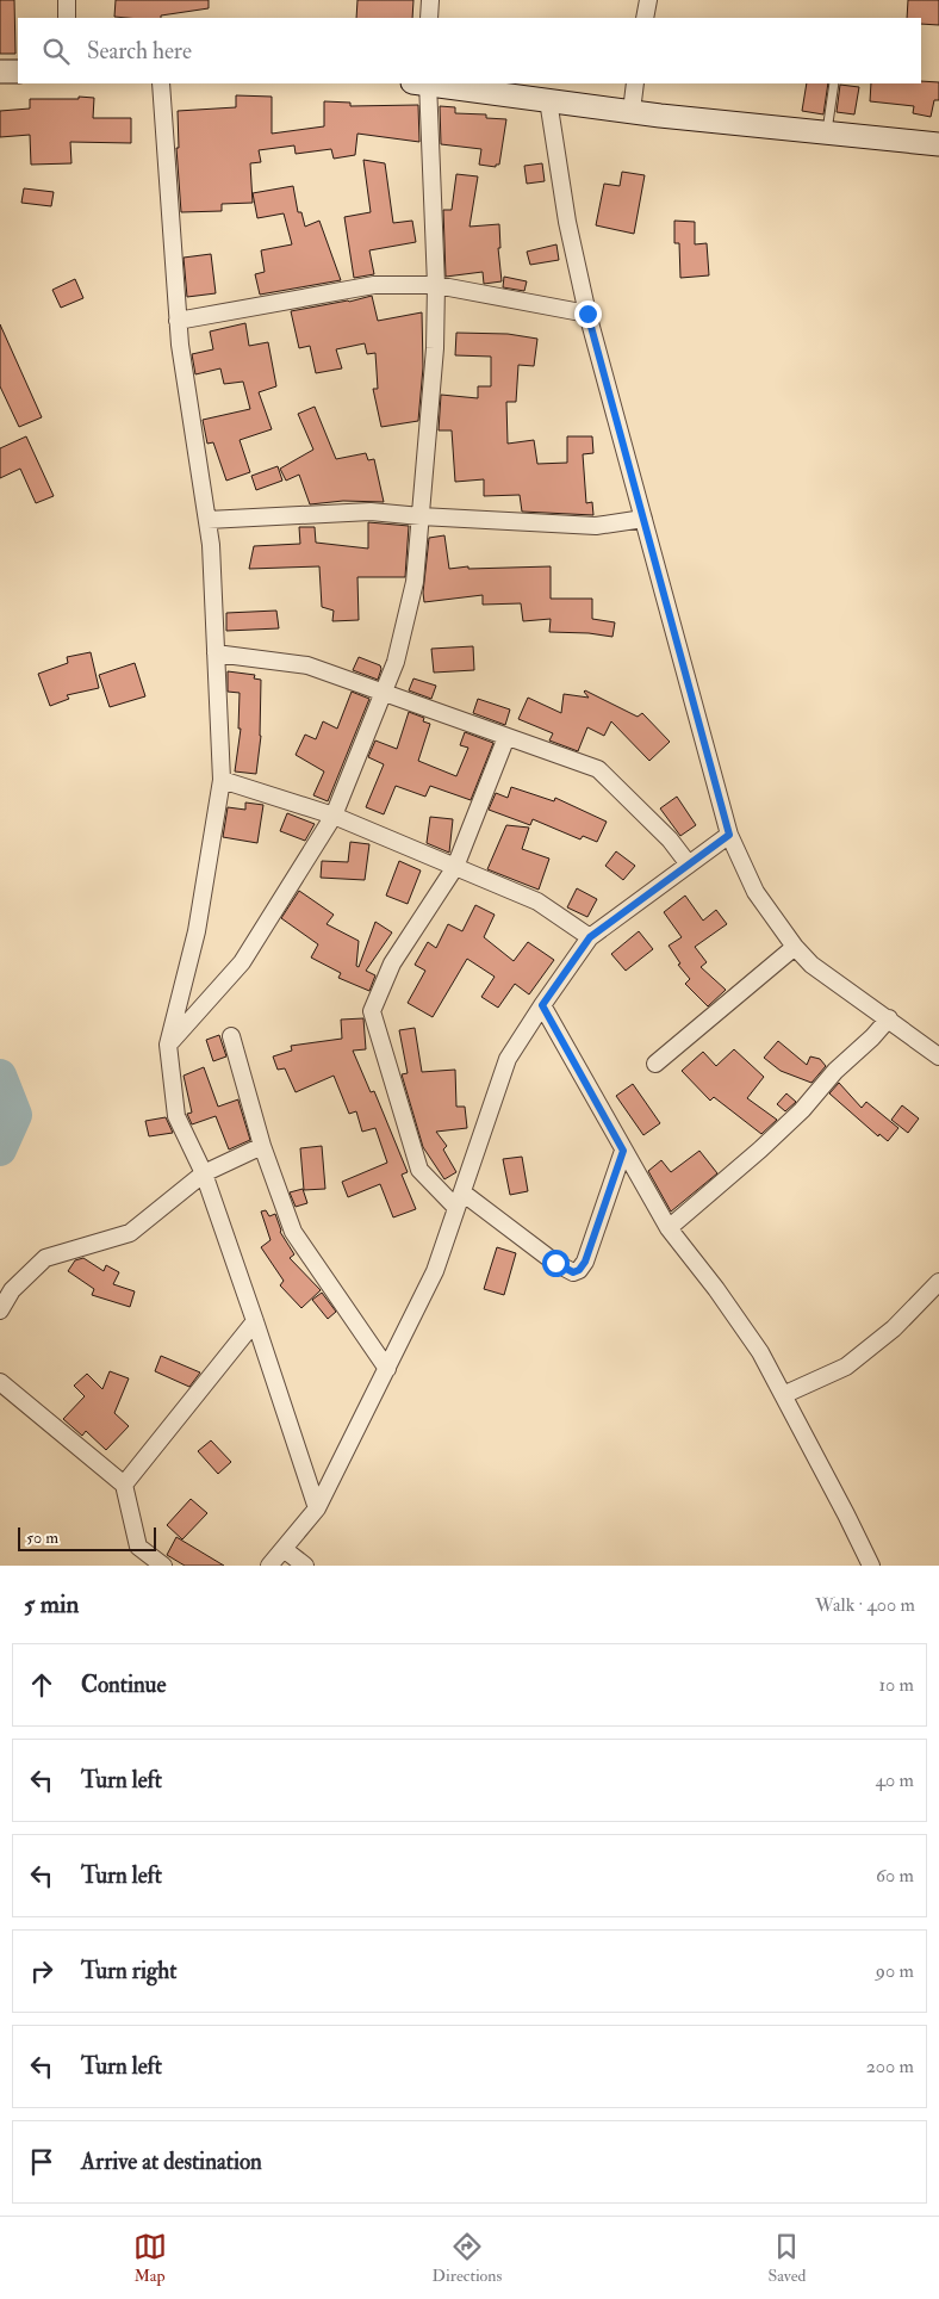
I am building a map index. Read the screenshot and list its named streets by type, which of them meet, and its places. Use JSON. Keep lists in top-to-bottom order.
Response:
{
  "scale_bar": "50 m",
  "page": {
    "search": "Search here",
    "scale": "50 m",
    "heading": ["5 min", "Walk · 400 m"],
    "list": [
      ["Continue", "10 m"],
      ["Turn left", "40 m"],
      ["Turn left", "60 m"],
      ["Turn right", "90 m"],
      ["Turn left", "200 m"],
      "Arrive at destination"
    ],
    "nav": ["Map", "Directions", "Saved"]
  }
}
